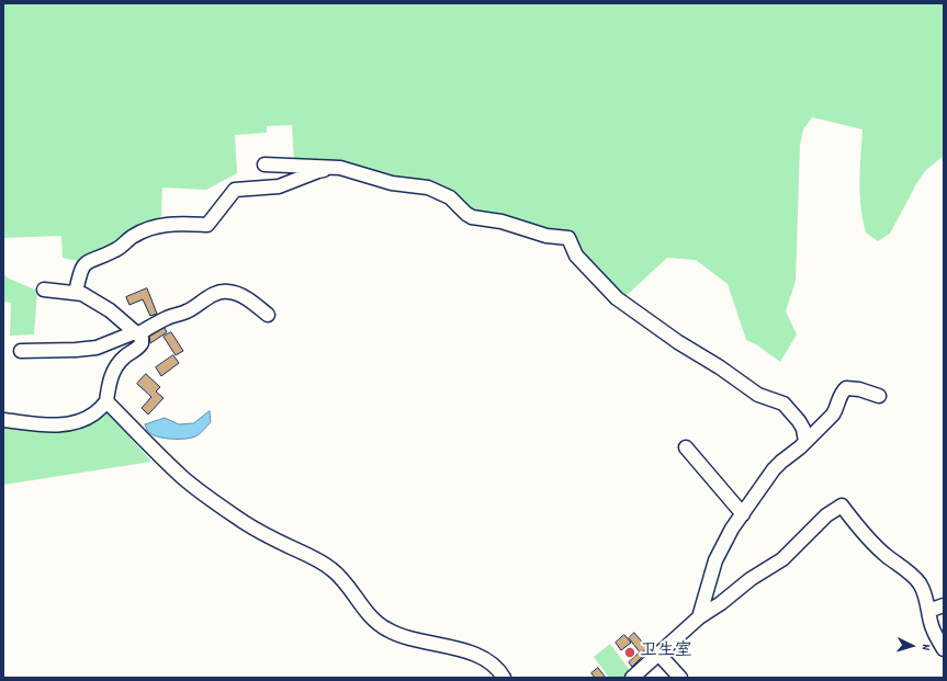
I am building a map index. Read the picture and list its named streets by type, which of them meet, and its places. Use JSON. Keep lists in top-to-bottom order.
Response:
{
  "places": ["卫生室"],
  "north": "right"
}
